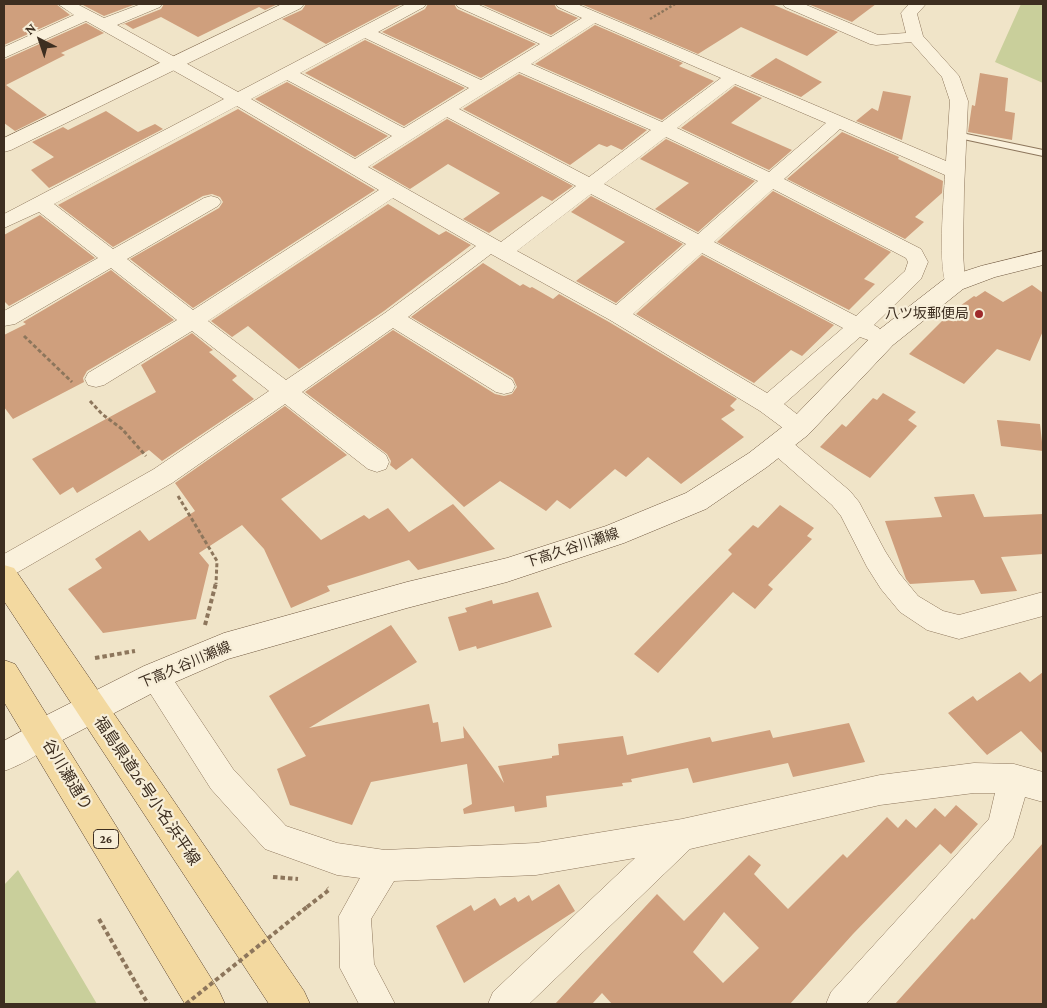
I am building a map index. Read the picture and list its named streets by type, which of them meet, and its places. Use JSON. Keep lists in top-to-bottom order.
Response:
{
  "streets": {
    "main road": [
      "下高久谷川瀬線",
      "谷川瀬通り",
      "福島県道26号小名浜平線",
      "26"
    ]
  },
  "crossings": [
    ["下高久谷川瀬線", "谷川瀬通り"],
    ["下高久谷川瀬線", "福島県道26号小名浜平線"]
  ],
  "places": ["八ツ坂郵便局"],
  "north": "top left"
}
